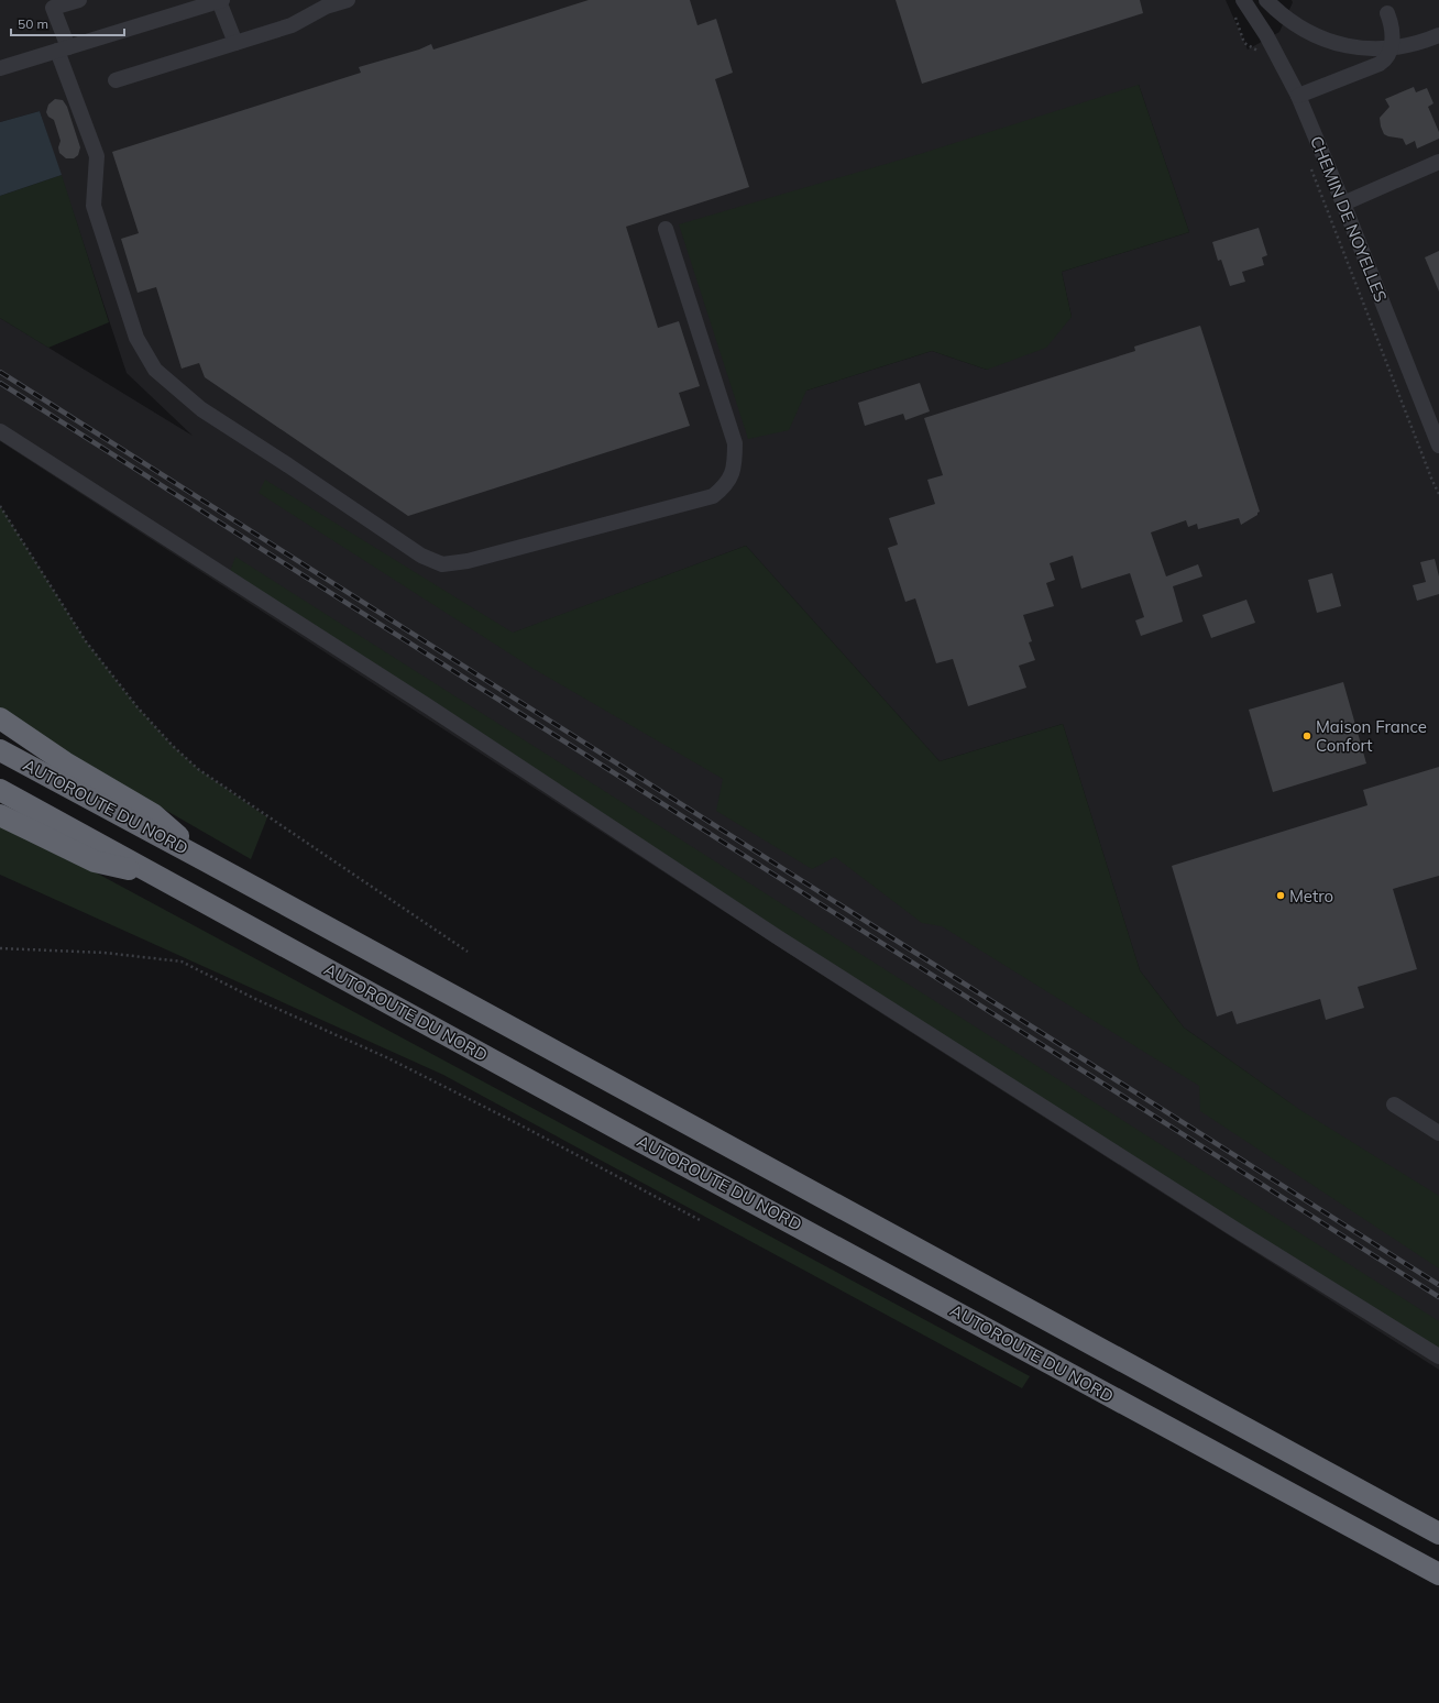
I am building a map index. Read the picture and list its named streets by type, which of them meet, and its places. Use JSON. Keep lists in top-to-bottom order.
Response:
{
  "streets": {
    "highway": ["AUTOROUTE DU NORD"],
    "street": ["CHEMIN DE NOYELLES"]
  },
  "places": ["Maison France Confort", "Metro"],
  "scale_bar": "50 m"
}
